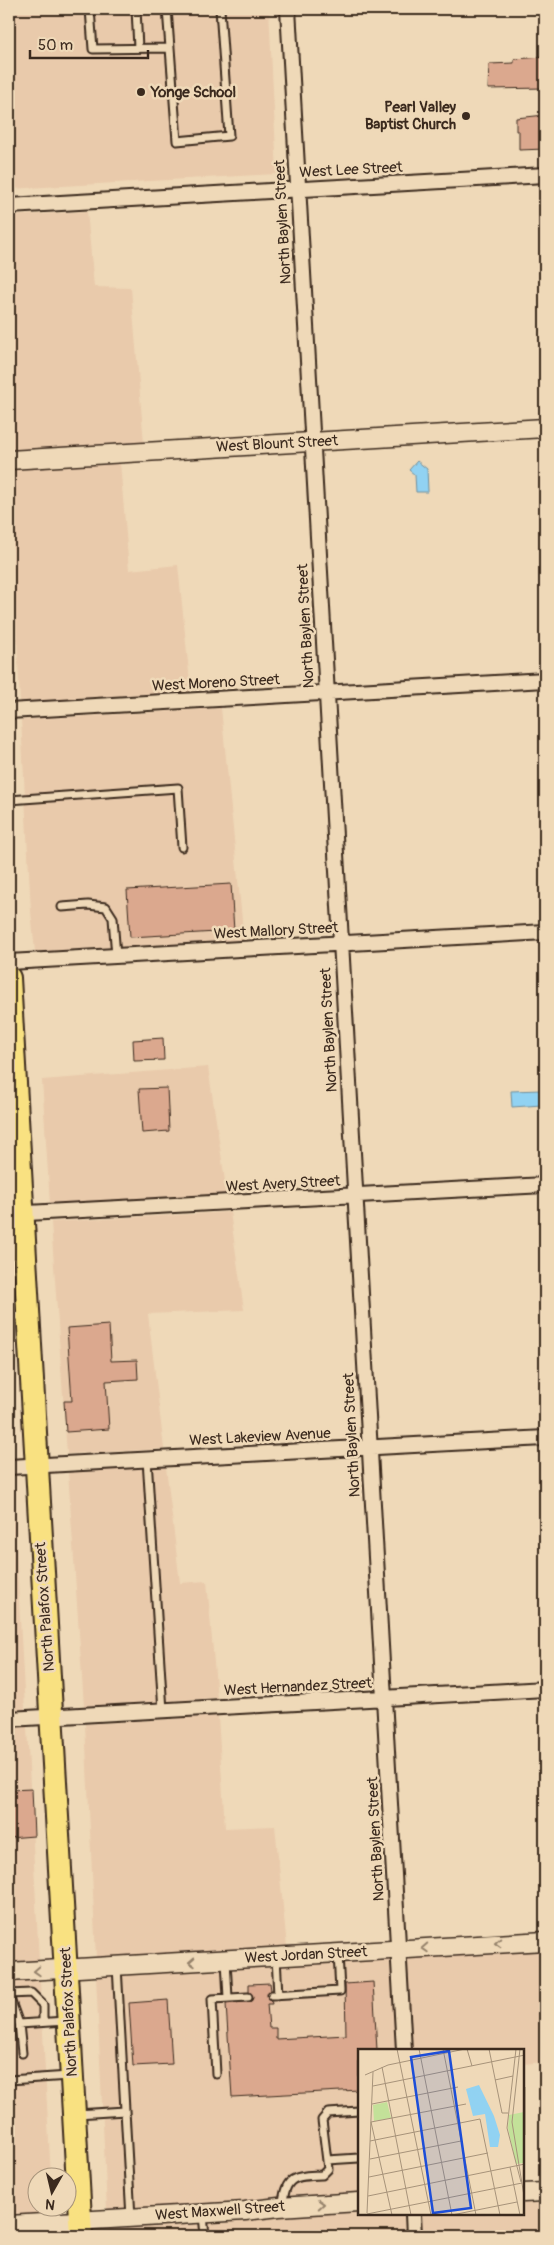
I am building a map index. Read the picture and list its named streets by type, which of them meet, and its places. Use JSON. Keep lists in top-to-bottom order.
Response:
{
  "streets": {
    "main road": ["North Palafox Street"],
    "street": [
      "West Lee Street",
      "North Baylen Street",
      "West Blount Street",
      "West Moreno Street",
      "West Mallory Street",
      "West Avery Street",
      "West Lakeview Avenue",
      "West Hernandez Street",
      "West Jordan Street",
      "West Maxwell Street"
    ]
  },
  "crossings": [
    ["West Lee Street", "North Baylen Street"],
    ["North Baylen Street", "West Blount Street"],
    ["North Baylen Street", "West Moreno Street"],
    ["North Baylen Street", "West Mallory Street"],
    ["North Baylen Street", "West Avery Street"],
    ["North Baylen Street", "West Lakeview Avenue"],
    ["North Baylen Street", "West Hernandez Street"],
    ["North Baylen Street", "West Jordan Street"],
    ["West Avery Street", "North Palafox Street"],
    ["West Lakeview Avenue", "North Palafox Street"],
    ["North Palafox Street", "West Hernandez Street"],
    ["North Palafox Street", "West Jordan Street"],
    ["North Palafox Street", "West Maxwell Street"]
  ],
  "one_way": ["West Jordan Street"],
  "places": ["Yonge School", "Pearl Valley Baptist Church"],
  "scale_bar": "50 m",
  "north": "bottom"
}
